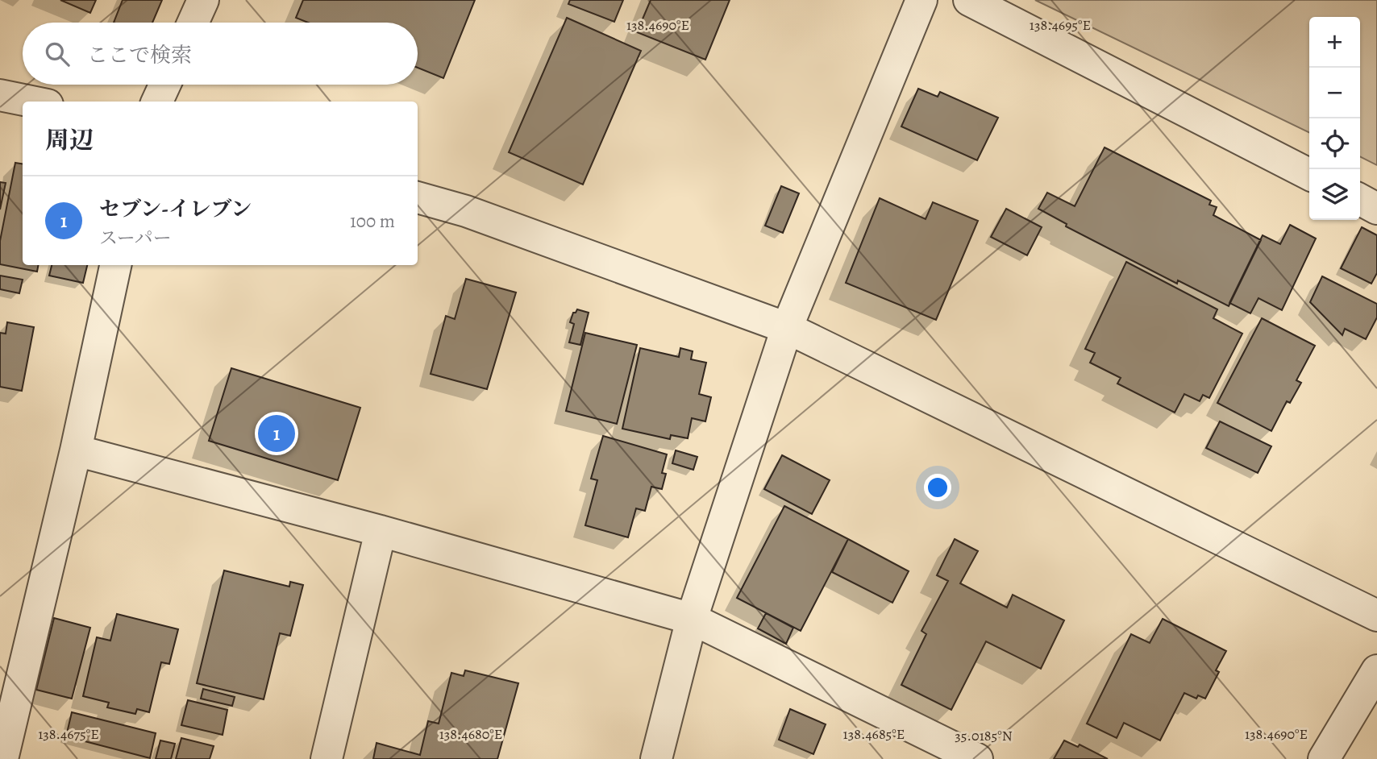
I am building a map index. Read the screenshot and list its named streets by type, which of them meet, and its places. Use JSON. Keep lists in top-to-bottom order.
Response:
{
  "page": {
    "map_buttons": ["+", "−"],
    "search": "ここで検索",
    "heading": "周辺",
    "list": [
      {
        "mark": "1",
        "name": "セブン-イレブン",
        "note": "スーパー",
        "value": "100 m"
      }
    ],
    "pins": "1"
  },
  "coordinates": [
    "138.4690°E",
    "138.4695°E",
    "138.4675°E",
    "138.4680°E",
    "138.4685°E",
    "35.0185°N"
  ]
}
